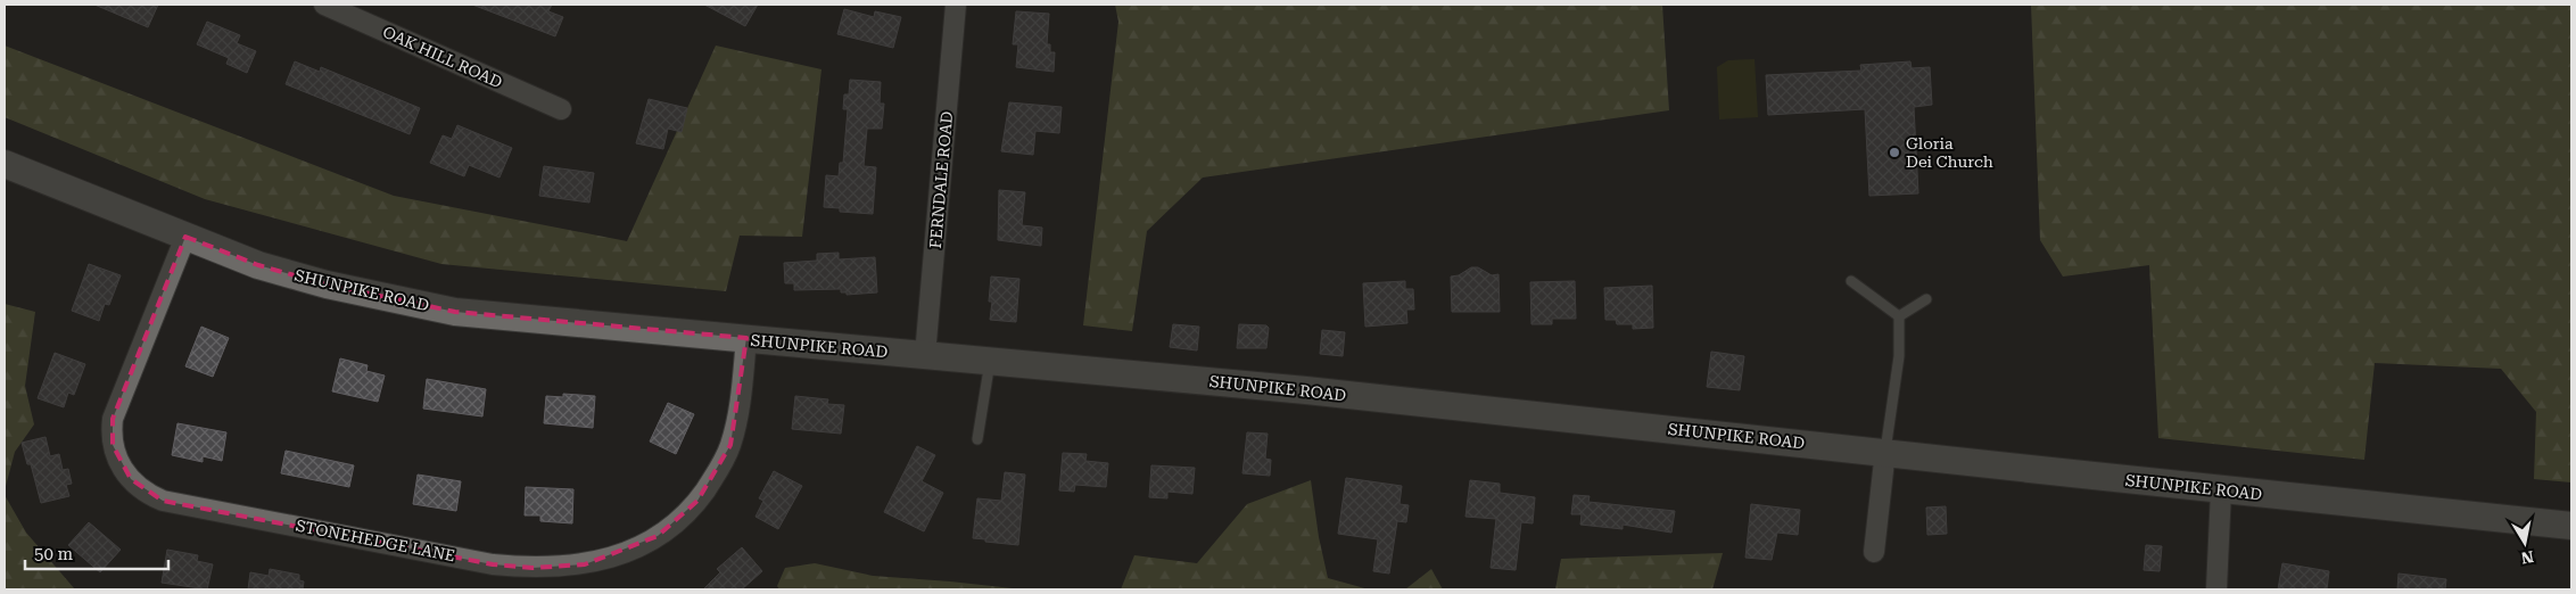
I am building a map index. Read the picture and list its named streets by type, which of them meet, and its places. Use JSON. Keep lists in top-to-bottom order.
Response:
{
  "streets": {
    "main road": ["SHUNPIKE ROAD"],
    "street": ["OAK HILL ROAD", "FERNDALE ROAD", "STONEHEDGE LANE"]
  },
  "crossings": [
    ["FERNDALE ROAD", "SHUNPIKE ROAD"],
    ["SHUNPIKE ROAD", "STONEHEDGE LANE"]
  ],
  "places": ["Gloria Dei Church"],
  "scale_bar": "50 m",
  "north": "bottom"
}
